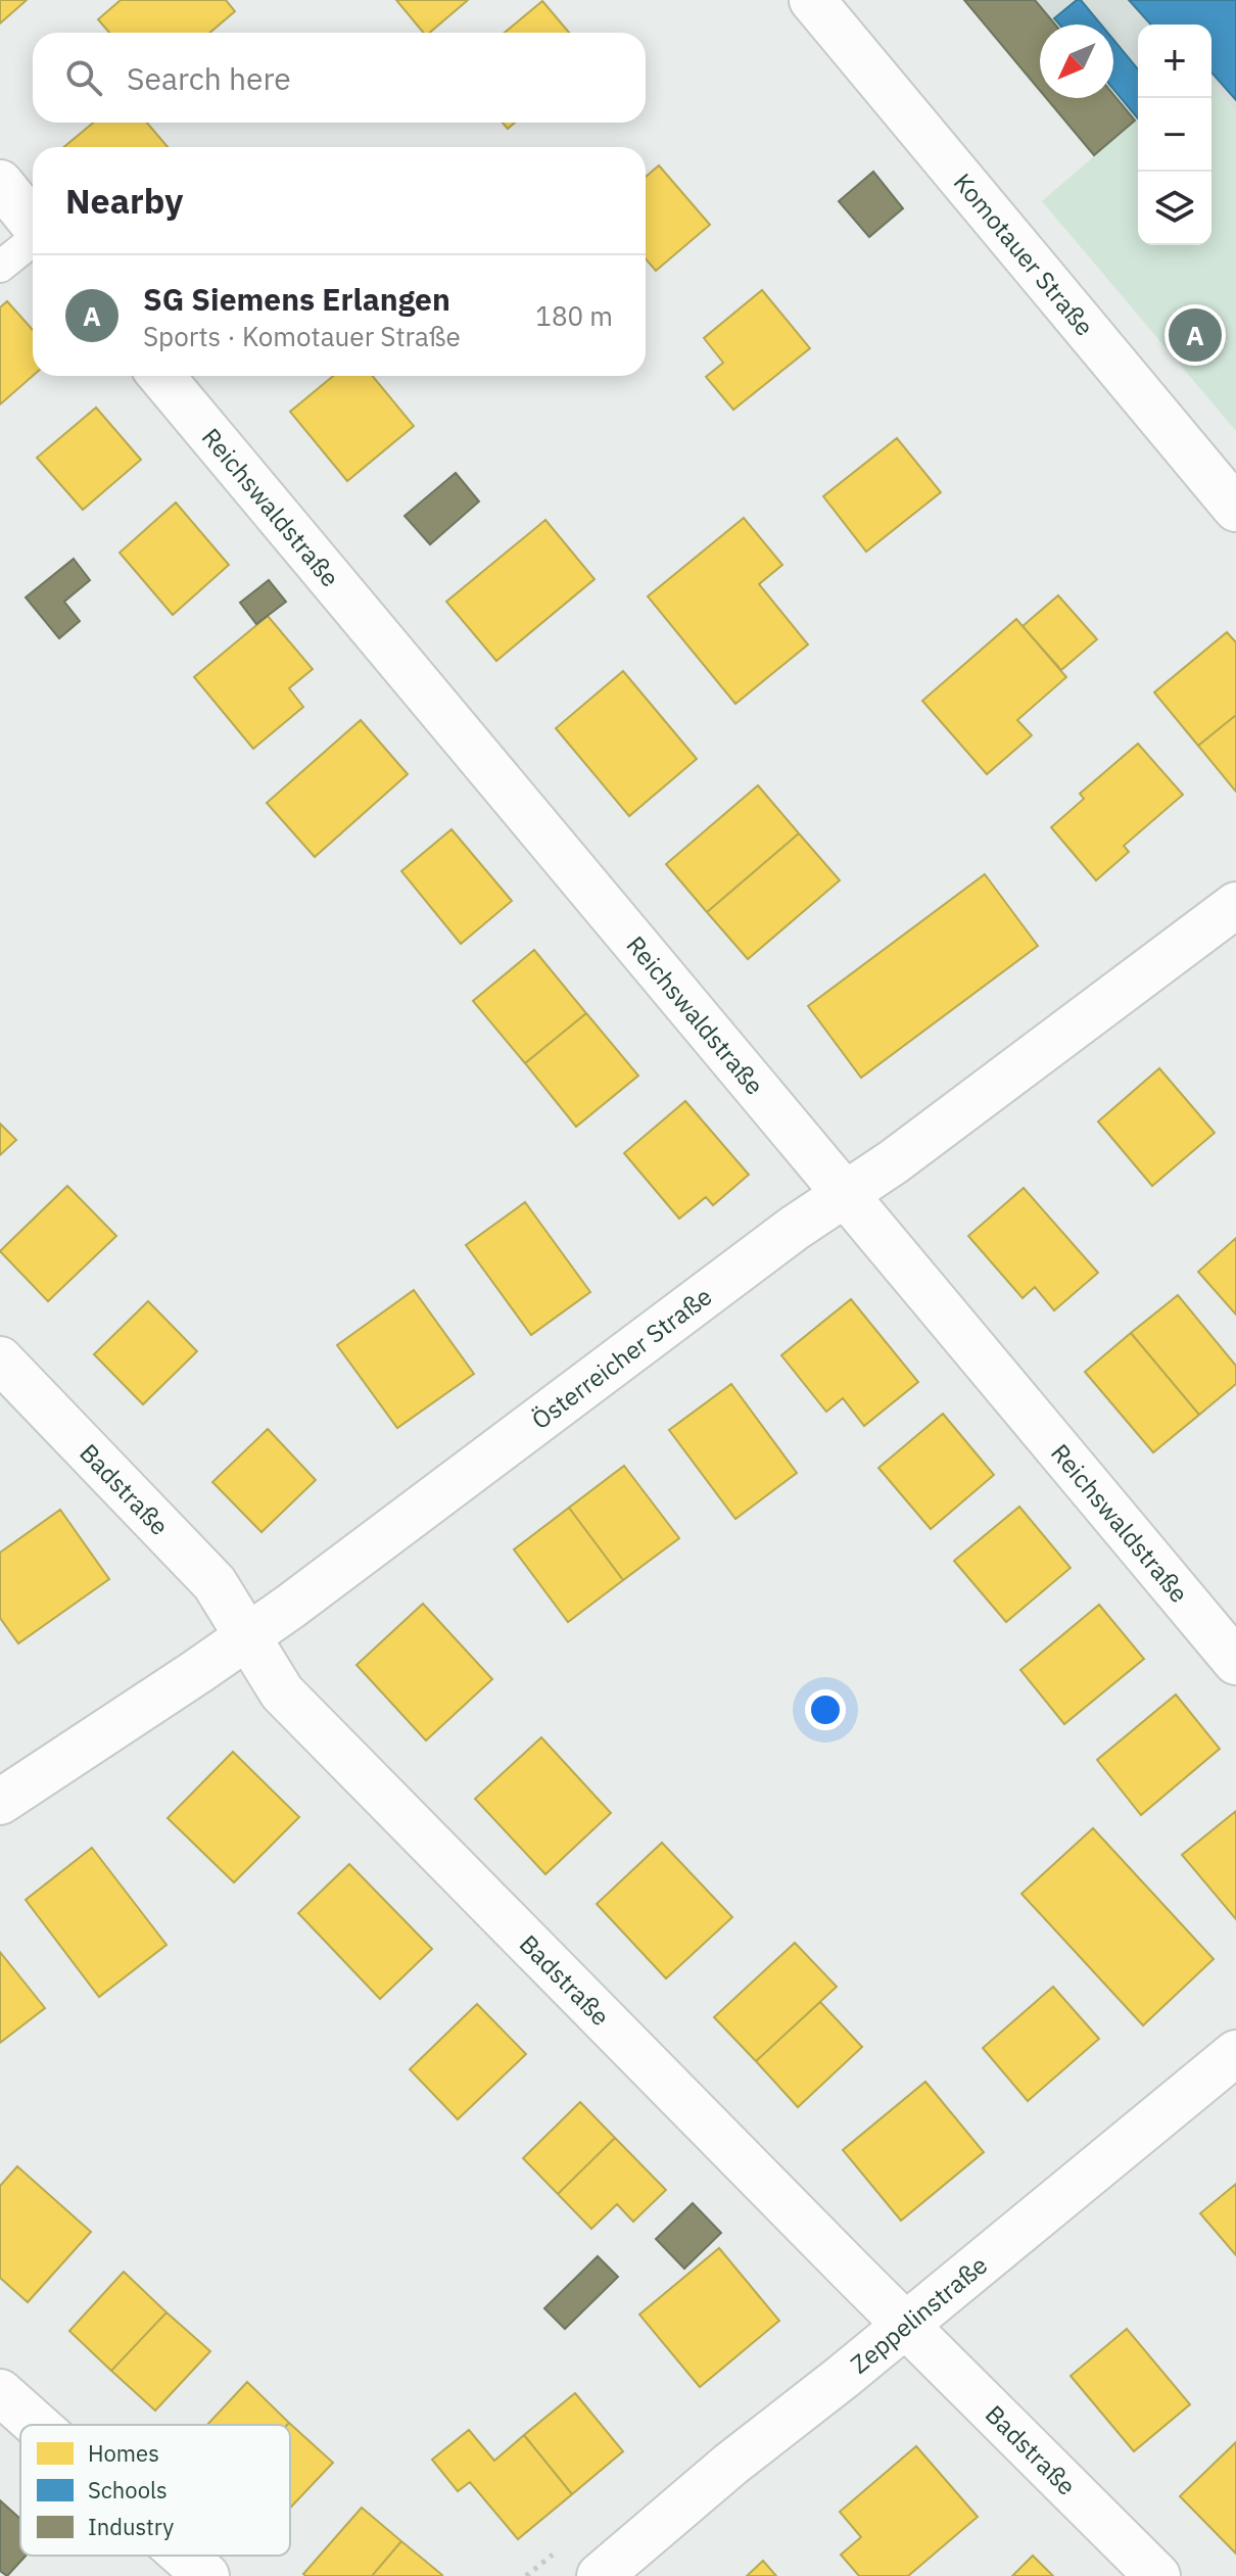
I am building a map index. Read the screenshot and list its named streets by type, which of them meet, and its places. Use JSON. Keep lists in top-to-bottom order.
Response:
{
  "streets": {
    "street": [
      "Komotauer Straße",
      "Reichswaldstraße",
      "Österreicher Straße",
      "Badstraße",
      "Zeppelinstraße"
    ]
  },
  "crossings": [
    ["Reichswaldstraße", "Österreicher Straße"],
    ["Österreicher Straße", "Badstraße"],
    ["Badstraße", "Zeppelinstraße"]
  ],
  "legend": ["Homes", "Schools", "Industry"],
  "north": "bottom left",
  "page": {
    "map_buttons": ["+", "−"],
    "search": "Search here",
    "heading": "Nearby",
    "list": [
      {
        "mark": "A",
        "name": "SG Siemens Erlangen",
        "note": "Sports · Komotauer Straße",
        "value": "180 m"
      }
    ],
    "pins": "A"
  }
}
